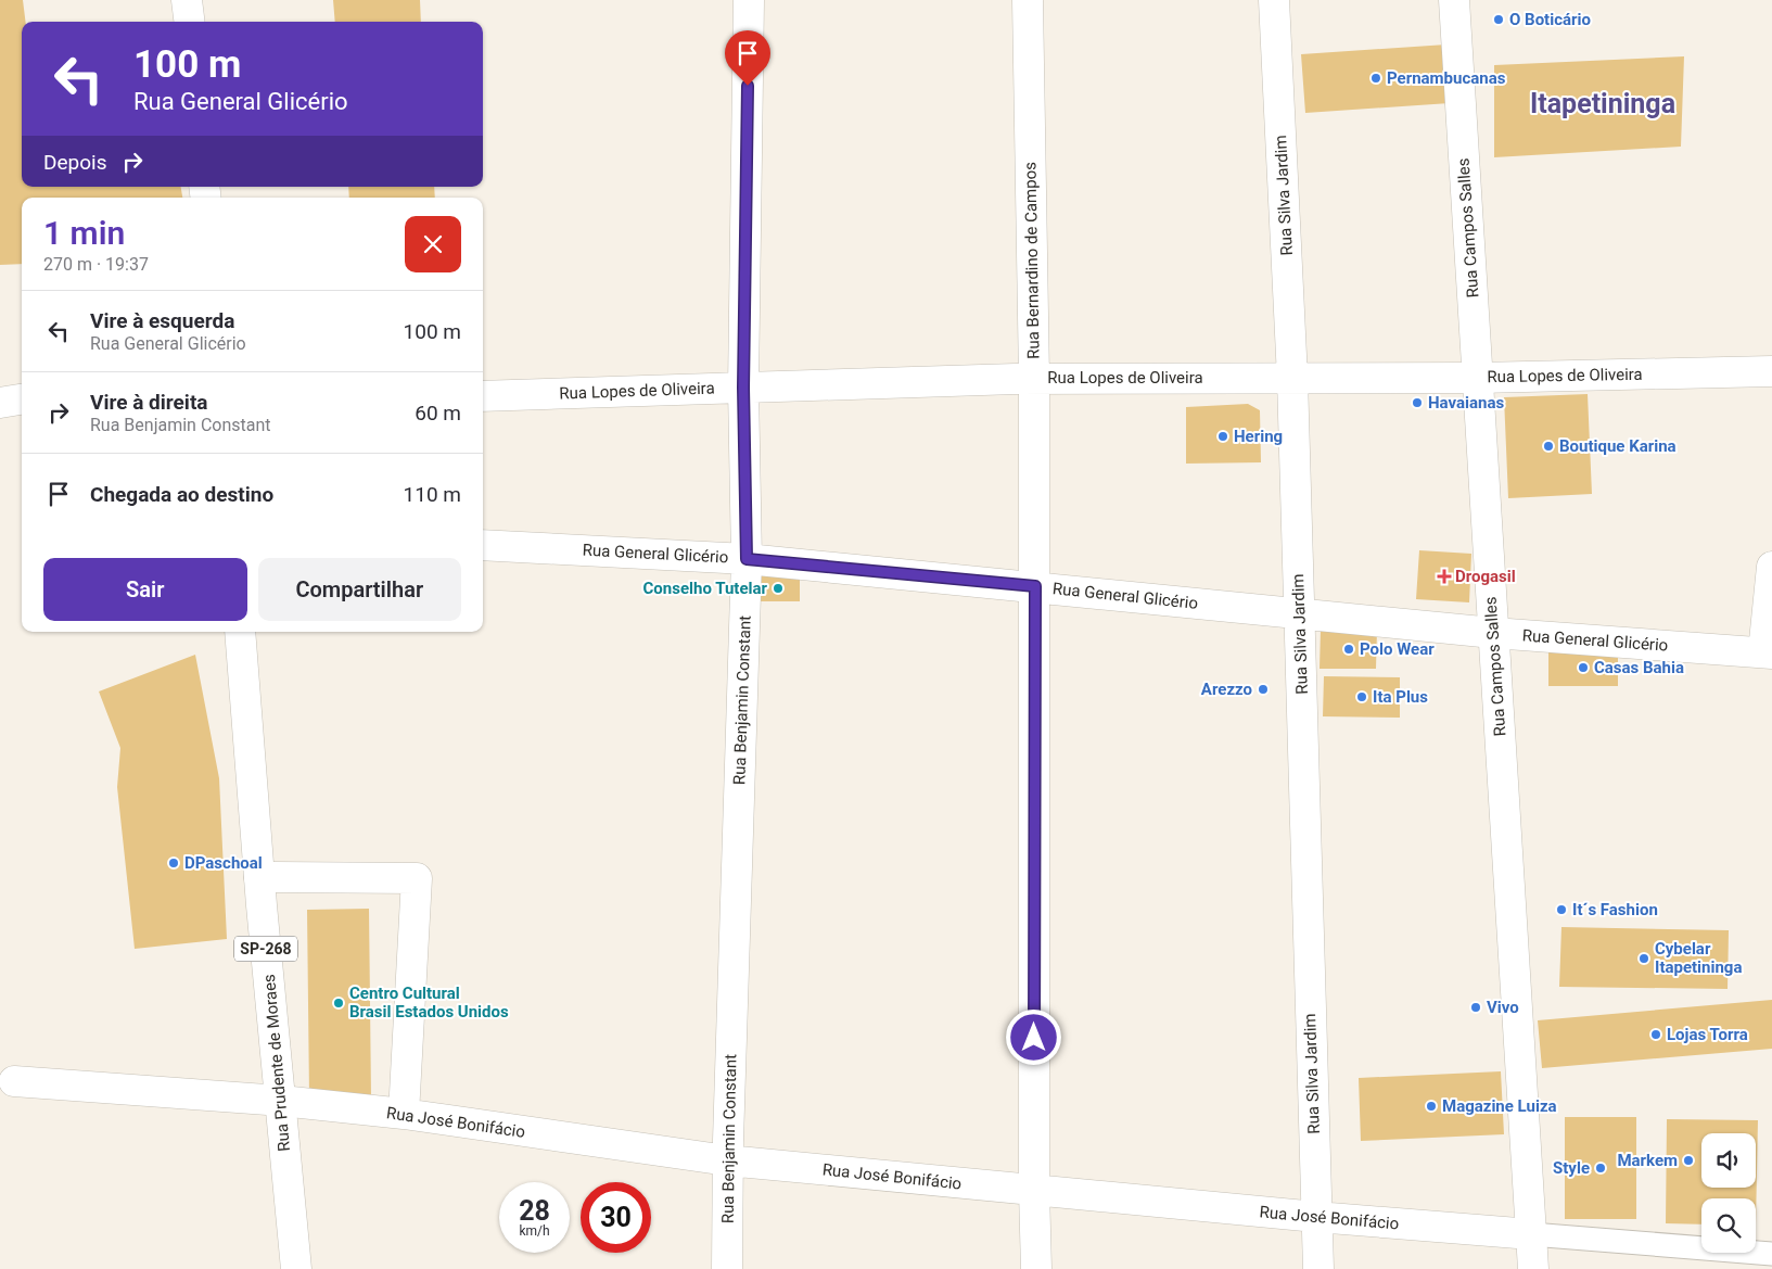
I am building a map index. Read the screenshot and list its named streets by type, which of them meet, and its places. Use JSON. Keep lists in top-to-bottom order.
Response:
{
  "streets": {
    "street": [
      "Rua Silva Jardim",
      "Rua Campos Salles",
      "Rua Bernardino de Campos",
      "Rua Lopes de Oliveira",
      "Rua General Glicério",
      "Rua Benjamin Constant",
      "SP-268",
      "Rua Prudente de Moraes",
      "Rua José Bonifácio"
    ]
  },
  "crossings": [
    ["Rua Silva Jardim", "Rua Lopes de Oliveira"],
    ["Rua Silva Jardim", "Rua General Glicério"],
    ["Rua Silva Jardim", "Rua José Bonifácio"],
    ["Rua Campos Salles", "Rua Lopes de Oliveira"],
    ["Rua Campos Salles", "Rua General Glicério"],
    ["Rua Campos Salles", "Rua José Bonifácio"],
    ["Rua Bernardino de Campos", "Rua Lopes de Oliveira"],
    ["Rua Bernardino de Campos", "Rua General Glicério"],
    ["Rua Bernardino de Campos", "Rua José Bonifácio"],
    ["Rua Lopes de Oliveira", "Rua Benjamin Constant"],
    ["Rua General Glicério", "Rua Benjamin Constant"],
    ["Rua Benjamin Constant", "Rua José Bonifácio"],
    ["Rua Prudente de Moraes", "Rua José Bonifácio"]
  ],
  "districts": ["Itapetininga"],
  "places": {
    "other": [
      "O Boticário",
      "Pernambucanas",
      "Havaianas",
      "Hering",
      "Boutique Karina",
      "Conselho Tutelar",
      "Polo Wear",
      "Casas Bahia",
      "Arezzo",
      "Ita Plus",
      "DPaschoal",
      "It´s Fashion",
      "Cybelar Itapetininga",
      "Centro Cultural Brasil Estados Unidos",
      "Vivo",
      "Lojas Torra",
      "Magazine Luiza",
      "Markem",
      "Style"
    ],
    "health": ["Drogasil"]
  },
  "page": {
    "turn": ["100 m", "Rua General Glicério"],
    "then": "Depois",
    "heading": ["1 min", "270 m · 19:37"],
    "list": [
      {
        "name": "Vire à esquerda",
        "note": "Rua General Glicério",
        "value": "100 m"
      },
      {
        "name": "Vire à direita",
        "note": "Rua Benjamin Constant",
        "value": "60 m"
      },
      {
        "name": "Chegada ao destino",
        "value": "110 m"
      }
    ],
    "buttons": ["Sair", "Compartilhar"],
    "speed": "28 km/h",
    "limit": "30"
  }
}
